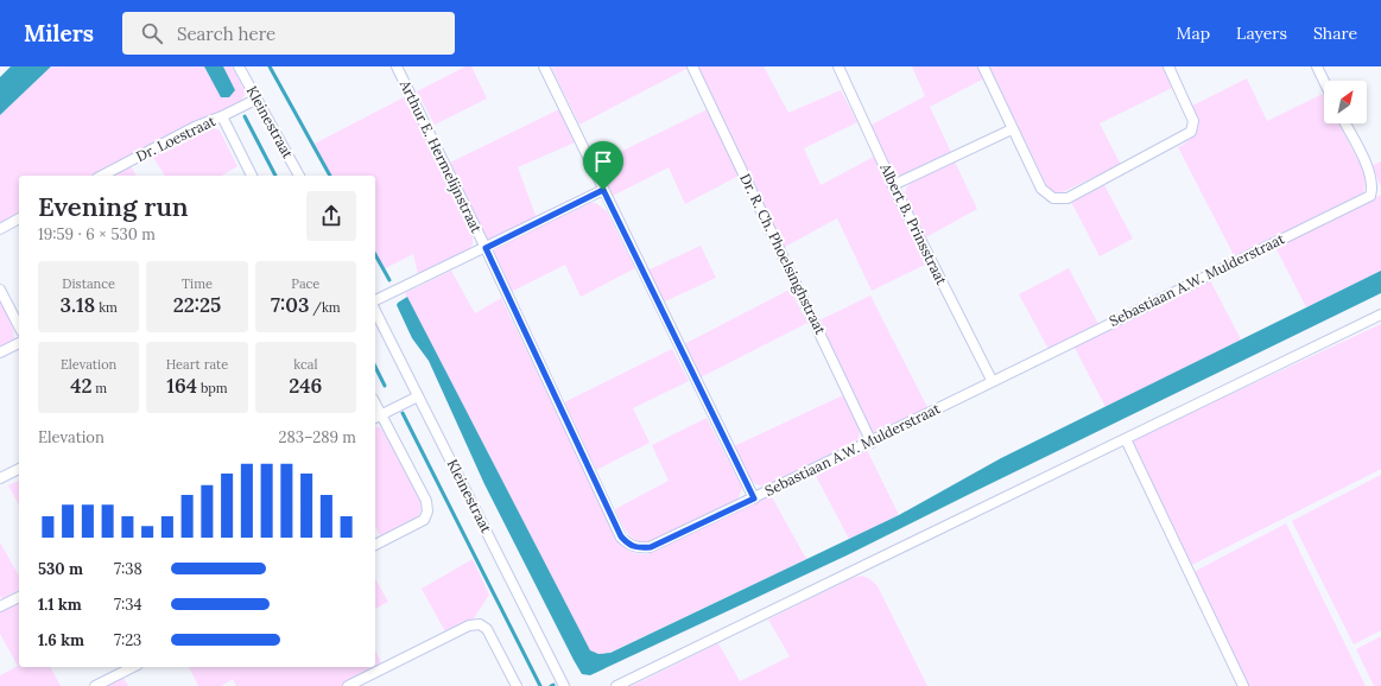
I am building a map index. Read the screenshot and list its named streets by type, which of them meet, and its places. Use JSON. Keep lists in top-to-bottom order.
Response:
{
  "streets": {
    "street": [
      "Kleinestraat",
      "Dr. Loestraat",
      "Arthur E. Hermelijnstraat",
      "Albert B. Prinsstraat",
      "Dr. R. Ch. Phoelsinghstraat",
      "Sebastiaan A.W. Mulderstraat"
    ]
  },
  "crossings": [
    ["Kleinestraat", "Dr. Loestraat"],
    ["Arthur E. Hermelijnstraat", "Sebastiaan A.W. Mulderstraat"],
    ["Albert B. Prinsstraat", "Sebastiaan A.W. Mulderstraat"],
    ["Dr. R. Ch. Phoelsinghstraat", "Sebastiaan A.W. Mulderstraat"]
  ],
  "north": "top right",
  "page": {
    "header": "Milers",
    "search": "Search here",
    "nav": ["Map", "Layers", "Share"],
    "heading": ["Evening run", "19:59 · 6 × 530 m"],
    "stats": [
      ["Distance", "3.18 km"],
      ["Time", "22:25"],
      ["Pace", "7:03 /km"],
      ["Elevation", "42 m"],
      ["Heart rate", "164 bpm"],
      ["kcal", "246"]
    ],
    "chart": ["Elevation", "283–289 m"],
    "list": [
      {
        "name": "530 m",
        "note": "7:38"
      },
      {
        "name": "1.1 km",
        "note": "7:34"
      },
      {
        "name": "1.6 km",
        "note": "7:23"
      }
    ]
  }
}
